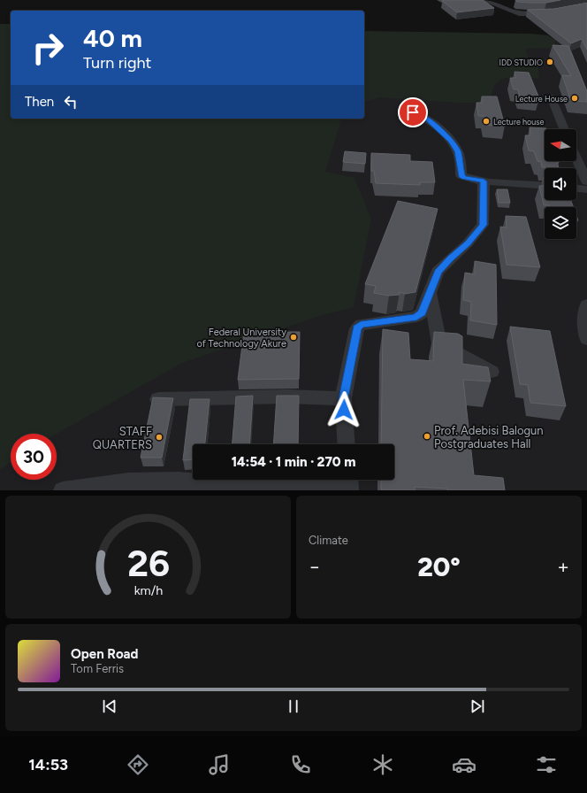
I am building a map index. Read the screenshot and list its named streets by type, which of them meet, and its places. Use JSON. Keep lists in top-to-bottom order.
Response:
{
  "places": [
    "IDD STUDIO",
    "Lecture House",
    "Lecture house",
    "Federal University of Technology Akure",
    "Prof. Adebisi Balogun Postgraduates Hall",
    "STAFF QUARTERS"
  ],
  "north": "left",
  "page": {
    "turn": ["40 m", "Turn right"],
    "then": "Then",
    "limit": "30",
    "trip": "14:54 · 1 min · 270 m",
    "tile": "Climate",
    "heat": ["−", "20°", "+"],
    "song": ["Open Road", "Tom Ferris"],
    "tabs": "14:53",
    "gauge": ["26", "km/h"]
  }
}
